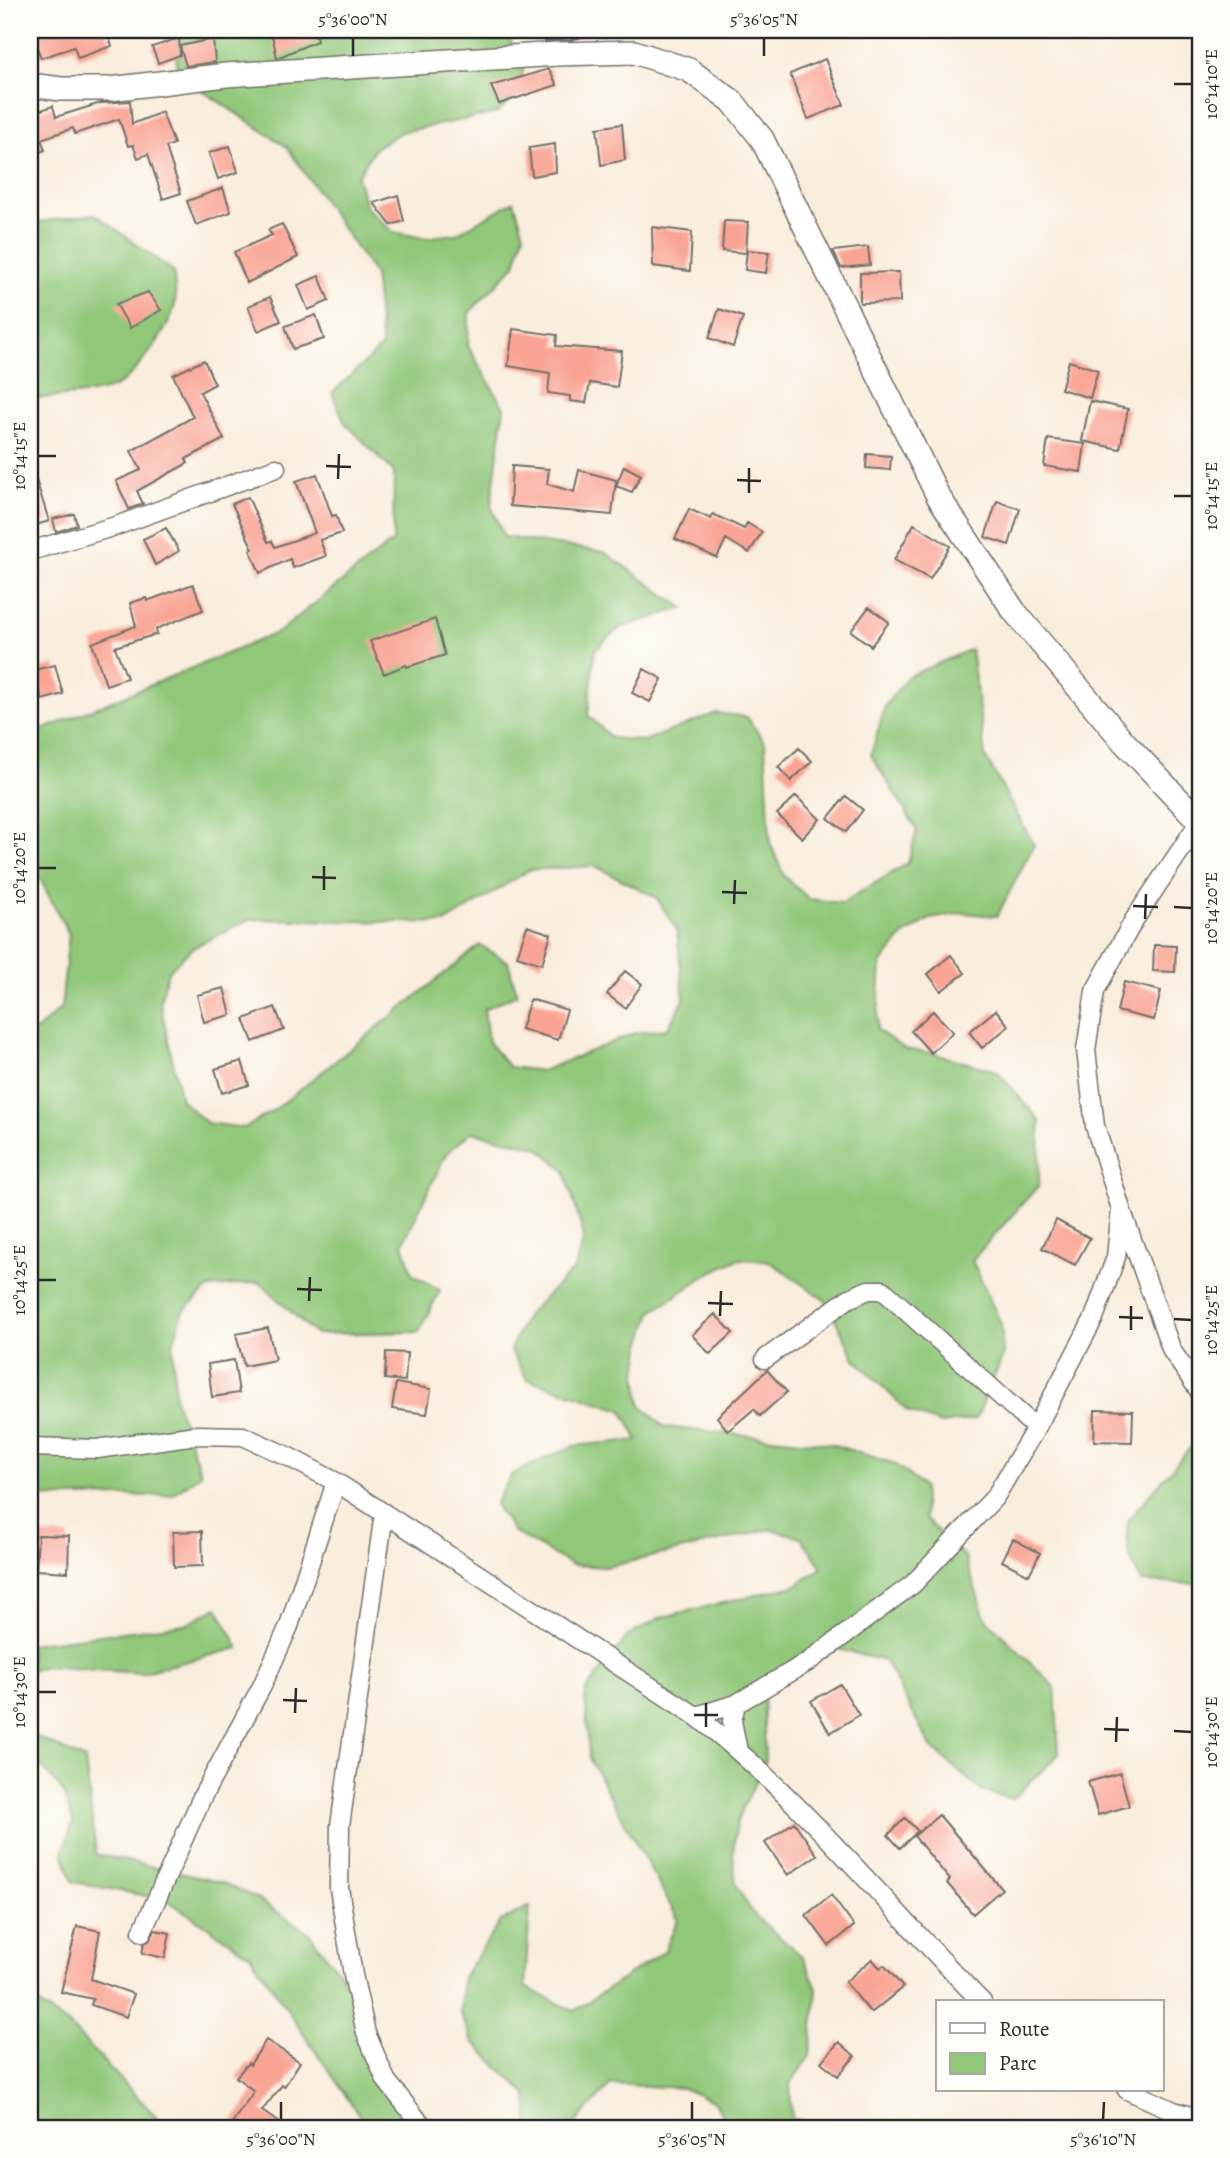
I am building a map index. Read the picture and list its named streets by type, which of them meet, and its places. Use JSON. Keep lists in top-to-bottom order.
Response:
{
  "legend": ["Route", "Parc"],
  "coordinates": [
    "5°36'00\"N",
    "5°36'05\"N",
    "10°14'10\"E",
    "10°14'15\"E",
    "10°14'20\"E",
    "10°14'25\"E",
    "10°14'30\"E",
    "5°36'10\"N"
  ]
}
